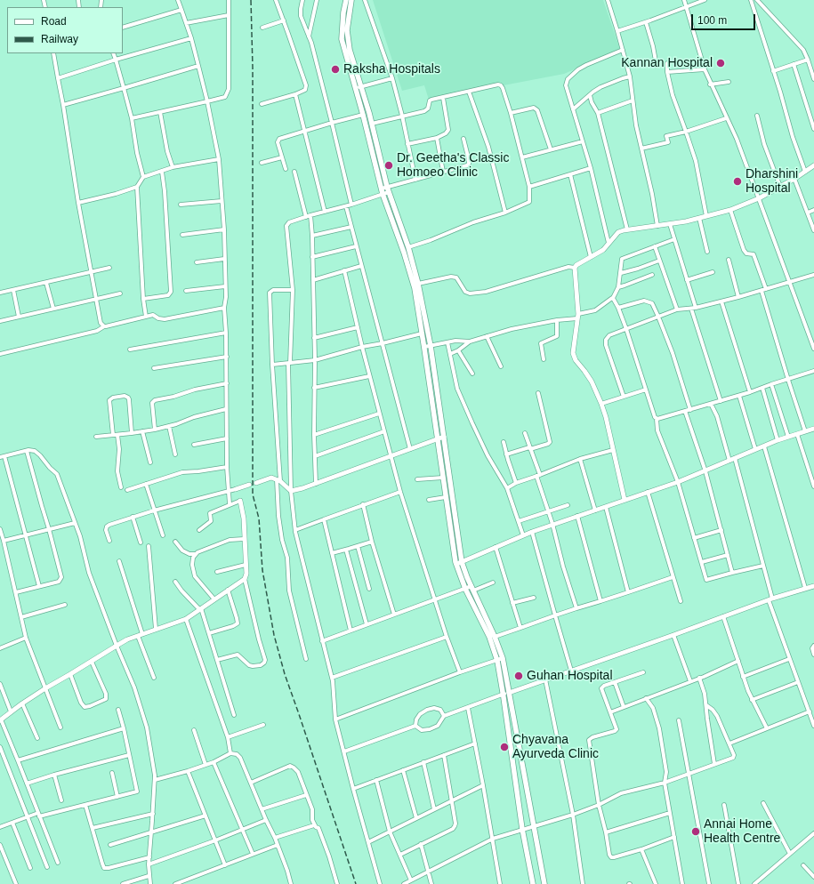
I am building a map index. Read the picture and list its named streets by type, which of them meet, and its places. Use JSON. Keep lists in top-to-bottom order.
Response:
{
  "places": [
    "Kannan Hospital",
    "Raksha Hospitals",
    "Dr. Geetha's Classic Homoeo Clinic",
    "Dharshini Hospital",
    "Guhan Hospital",
    "Chyavana Ayurveda Clinic",
    "Annai Home Health Centre"
  ],
  "legend": ["Road", "Railway"],
  "scale_bar": "100 m"
}
